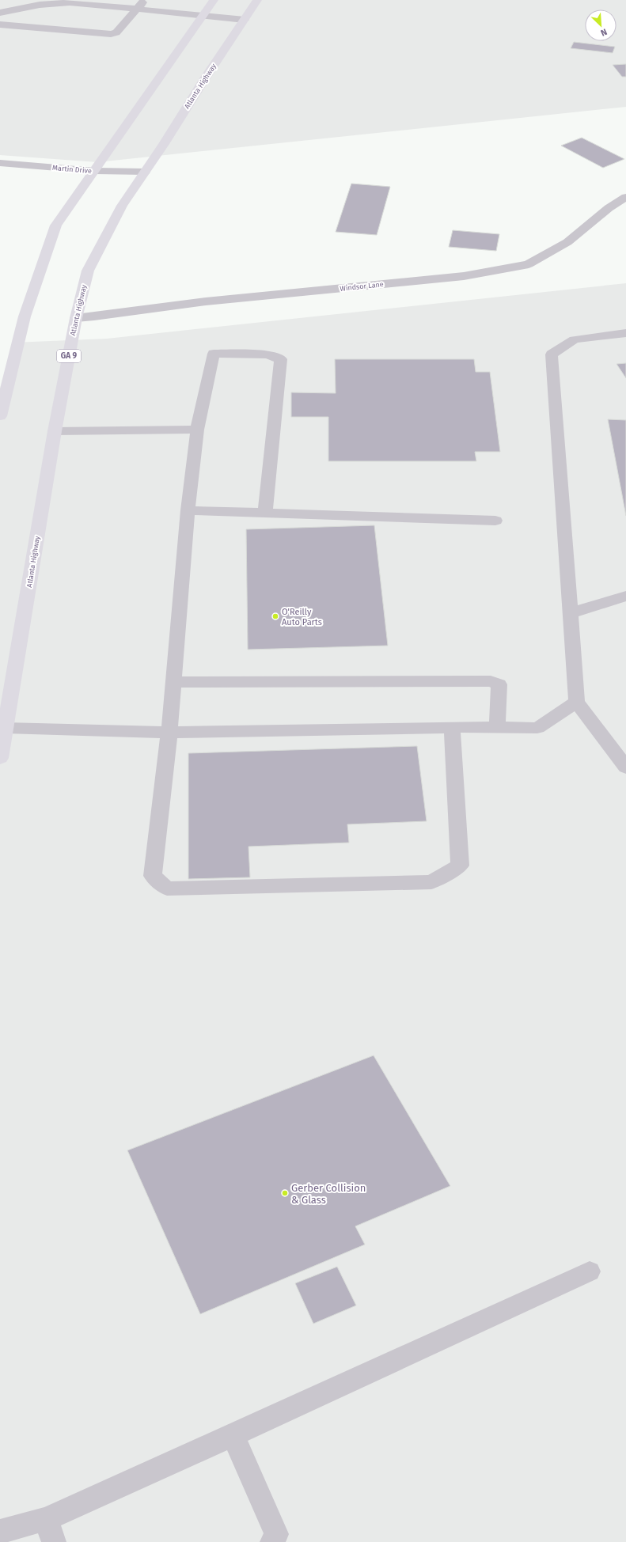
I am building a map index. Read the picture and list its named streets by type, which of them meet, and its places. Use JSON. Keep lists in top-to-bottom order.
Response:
{
  "streets": {
    "main road": ["Atlanta Highway", "GA 9"],
    "street": ["Martin Drive", "Windsor Lane"]
  },
  "crossings": [
    ["Atlanta Highway", "Martin Drive"],
    ["Atlanta Highway", "Windsor Lane"]
  ],
  "places": ["O'Reilly Auto Parts", "Gerber Collision & Glass"],
  "north": "bottom right"
}
